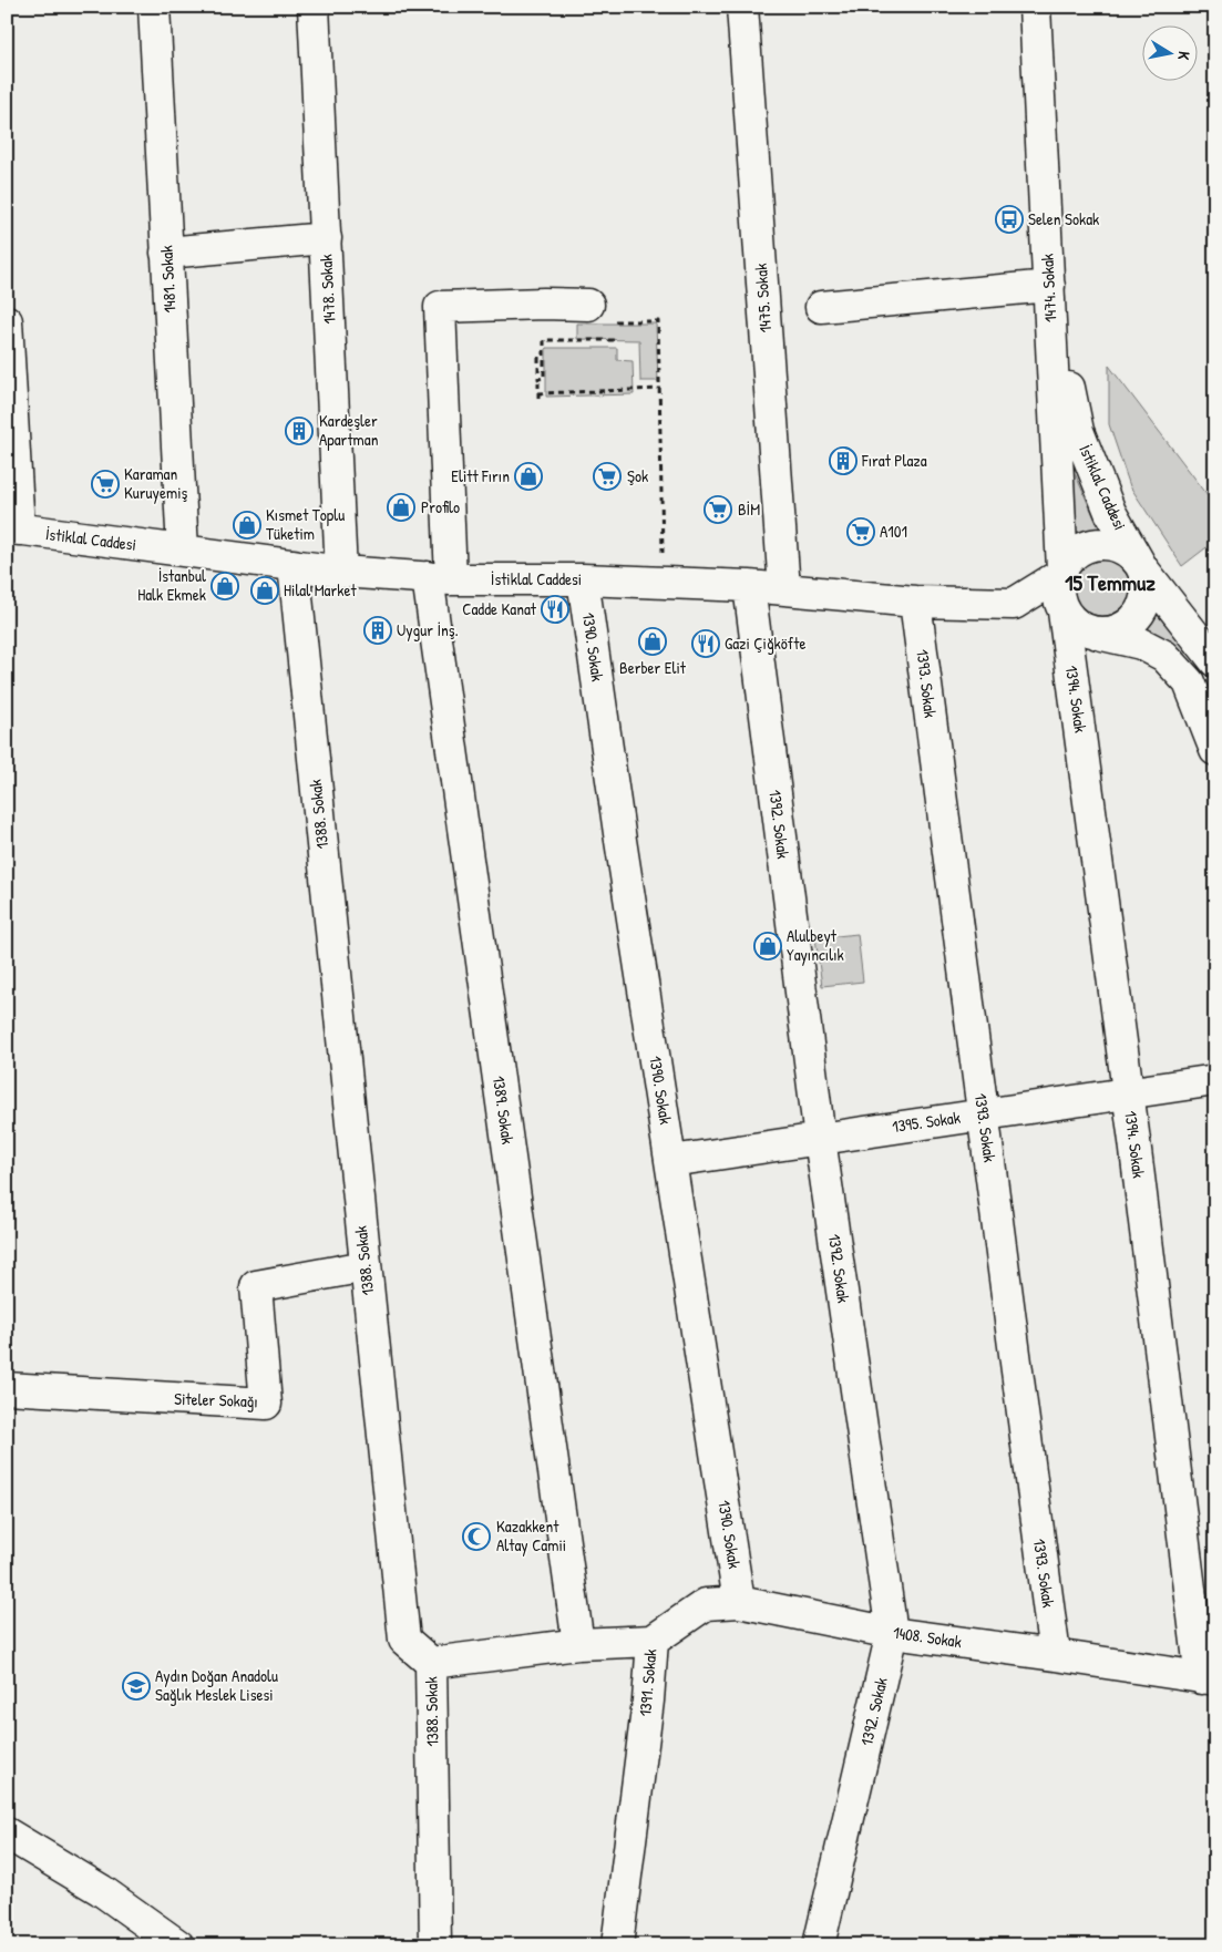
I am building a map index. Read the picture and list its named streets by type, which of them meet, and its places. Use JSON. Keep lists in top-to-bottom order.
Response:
{
  "streets": {
    "street": [
      "1481. Sokak",
      "1474. Sokak",
      "1478. Sokak",
      "1475. Sokak",
      "İstiklal Caddesi",
      "1390. Sokak",
      "1393. Sokak",
      "1394. Sokak",
      "1388. Sokak",
      "1392. Sokak",
      "1389. Sokak",
      "1395. Sokak",
      "Siteler Sokağı",
      "1408. Sokak",
      "1391. Sokak"
    ]
  },
  "crossings": [
    ["1481. Sokak", "İstiklal Caddesi"],
    ["1474. Sokak", "İstiklal Caddesi"],
    ["1474. Sokak", "1394. Sokak"],
    ["1478. Sokak", "İstiklal Caddesi"],
    ["1475. Sokak", "İstiklal Caddesi"],
    ["İstiklal Caddesi", "1390. Sokak"],
    ["İstiklal Caddesi", "1393. Sokak"],
    ["İstiklal Caddesi", "1394. Sokak"],
    ["İstiklal Caddesi", "1388. Sokak"],
    ["İstiklal Caddesi", "1392. Sokak"],
    ["İstiklal Caddesi", "1389. Sokak"],
    ["1390. Sokak", "1395. Sokak"],
    ["1390. Sokak", "1408. Sokak"],
    ["1393. Sokak", "1395. Sokak"],
    ["1393. Sokak", "1408. Sokak"],
    ["1394. Sokak", "1395. Sokak"],
    ["1394. Sokak", "1408. Sokak"],
    ["1388. Sokak", "Siteler Sokağı"],
    ["1388. Sokak", "1391. Sokak"],
    ["1392. Sokak", "1395. Sokak"],
    ["1392. Sokak", "1408. Sokak"],
    ["1389. Sokak", "1391. Sokak"],
    ["1408. Sokak", "1391. Sokak"]
  ],
  "districts": ["15 Temmuz"],
  "places": {
    "bus stop": ["Selen Sokak"],
    "building": ["Kardeşler Apartman", "Fırat Plaza", "Uygur İnş."],
    "shop": [
      "Elitt Fırın",
      "Profilo",
      "Kısmet Toplu Tüketim",
      "İstanbul Halk Ekmek",
      "Hilal Market",
      "Berber Elit",
      "Alulbeyt Yayıncılık"
    ],
    "supermarket": [
      "Şok",
      "Karaman Kuruyemiş",
      "BİM",
      "A101"
    ],
    "restaurant": ["Cadde Kanat", "Gazi Çiğköfte"],
    "mosque": ["Kazakkent Altay Camii"],
    "school or university": ["Aydın Doğan Anadolu Sağlık Meslek Lisesi"]
  },
  "north": "right"
}
